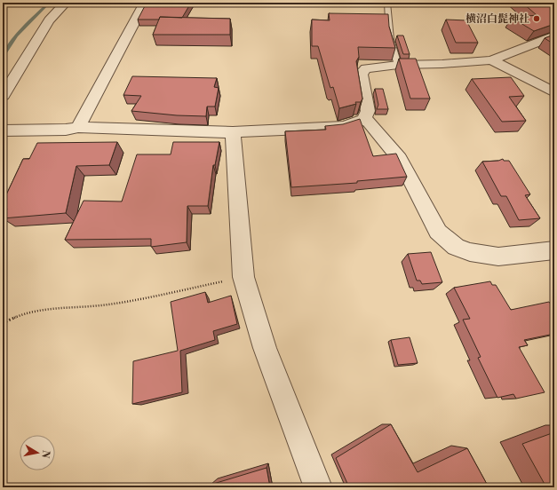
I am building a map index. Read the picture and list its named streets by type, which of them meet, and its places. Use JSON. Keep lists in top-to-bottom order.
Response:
{
  "places": ["横沼白髭神社"],
  "north": "right"
}
